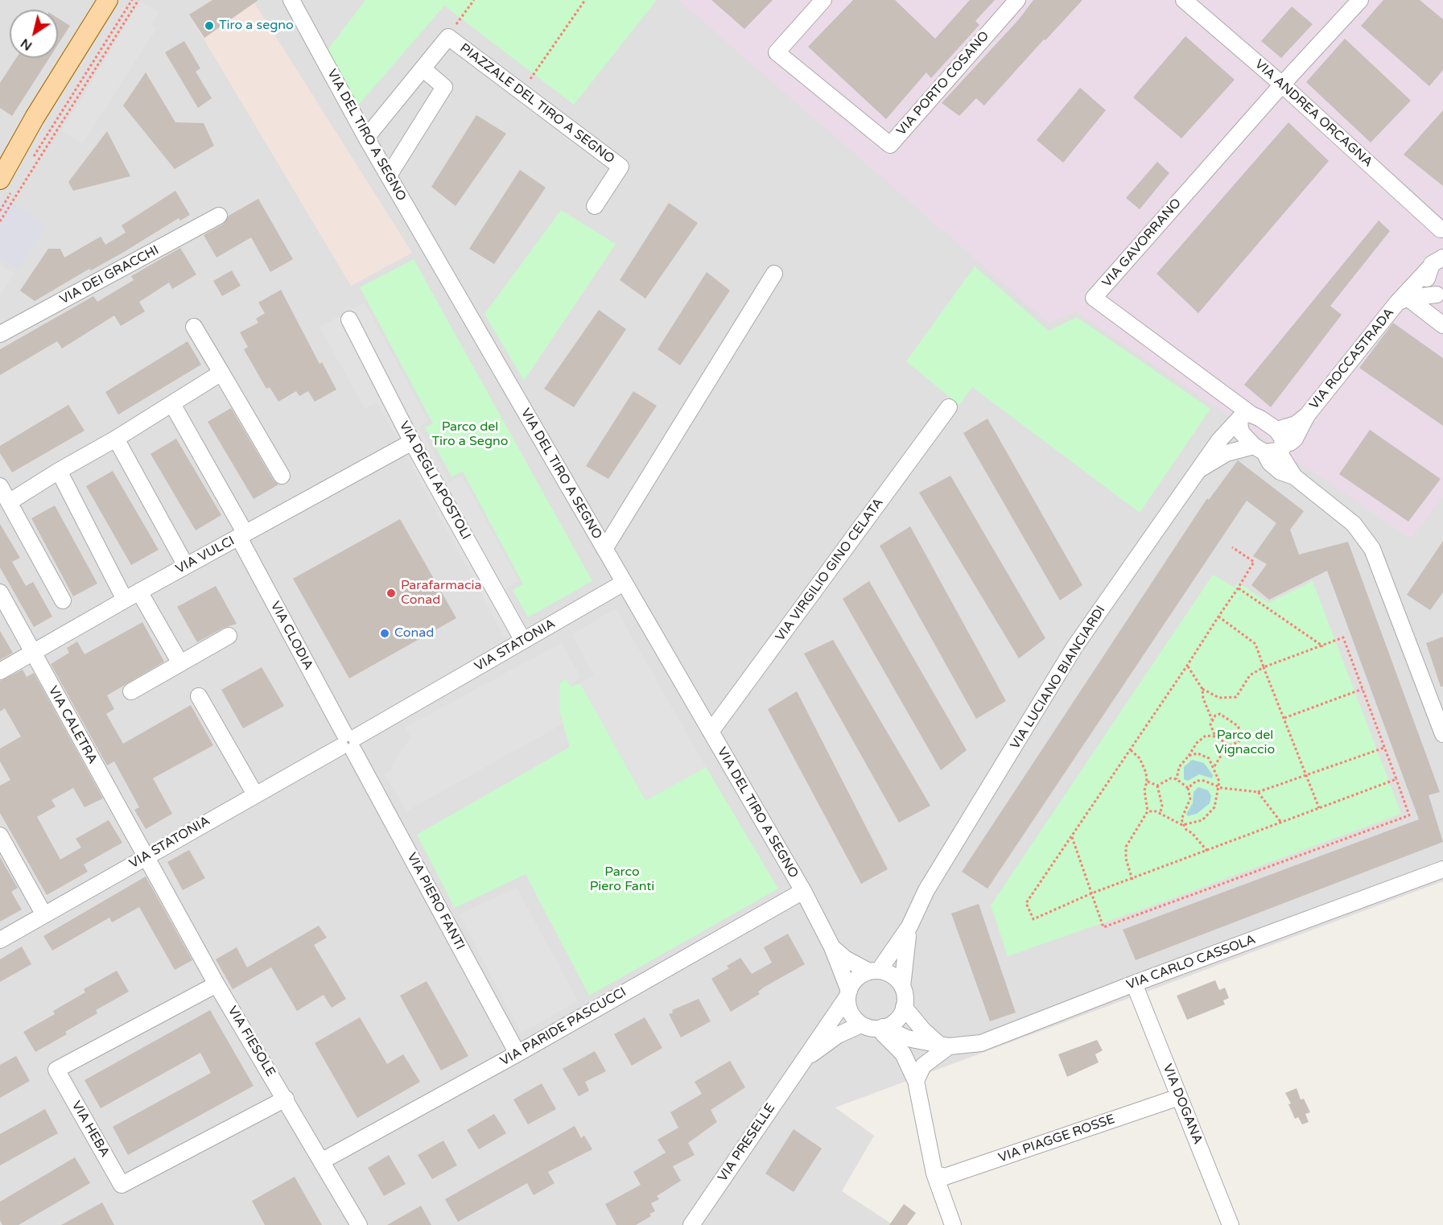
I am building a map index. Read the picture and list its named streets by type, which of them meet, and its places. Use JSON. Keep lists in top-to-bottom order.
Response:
{
  "streets": {
    "street": [
      "VIA PORTO COSANO",
      "PIAZZALE DEL TIRO A SEGNO",
      "VIA ANDREA ORCAGNA",
      "VIA DEL TIRO A SEGNO",
      "VIA GAVORRANO",
      "VIA DEI GRACCHI",
      "VIA ROCCASTRADA",
      "VIA DEGLI APOSTOLI",
      "VIA VULCI",
      "VIA VIRGILIO GINO CELATA",
      "VIA CLODIA",
      "VIA STATONIA",
      "VIA LUCIANO BIANCIARDI",
      "VIA CALETRA",
      "VIA PIERO FANTI",
      "VIA CARLO CASSOLA",
      "VIA PARIDE PASCUCCI",
      "VIA FIESOLE",
      "VIA DOGANA",
      "VIA HEBA",
      "VIA PIAGGE ROSSE",
      "VIA PRESELLE"
    ]
  },
  "crossings": [
    ["PIAZZALE DEL TIRO A SEGNO", "VIA DEL TIRO A SEGNO"],
    ["VIA ANDREA ORCAGNA", "VIA GAVORRANO"],
    ["VIA ANDREA ORCAGNA", "VIA ROCCASTRADA"],
    ["VIA DEL TIRO A SEGNO", "VIA VIRGILIO GINO CELATA"],
    ["VIA DEL TIRO A SEGNO", "VIA STATONIA"],
    ["VIA DEL TIRO A SEGNO", "VIA CARLO CASSOLA"],
    ["VIA DEL TIRO A SEGNO", "VIA PARIDE PASCUCCI"],
    ["VIA DEL TIRO A SEGNO", "VIA PRESELLE"],
    ["VIA GAVORRANO", "VIA LUCIANO BIANCIARDI"],
    ["VIA ROCCASTRADA", "VIA LUCIANO BIANCIARDI"],
    ["VIA DEGLI APOSTOLI", "VIA VULCI"],
    ["VIA DEGLI APOSTOLI", "VIA STATONIA"],
    ["VIA VULCI", "VIA CLODIA"],
    ["VIA VULCI", "VIA CALETRA"],
    ["VIA CLODIA", "VIA STATONIA"],
    ["VIA CLODIA", "VIA PIERO FANTI"],
    ["VIA STATONIA", "VIA CALETRA"],
    ["VIA STATONIA", "VIA PIERO FANTI"],
    ["VIA STATONIA", "VIA FIESOLE"],
    ["VIA CALETRA", "VIA FIESOLE"],
    ["VIA PIERO FANTI", "VIA PARIDE PASCUCCI"],
    ["VIA CARLO CASSOLA", "VIA DOGANA"],
    ["VIA CARLO CASSOLA", "VIA PRESELLE"],
    ["VIA PARIDE PASCUCCI", "VIA FIESOLE"],
    ["VIA FIESOLE", "VIA HEBA"],
    ["VIA DOGANA", "VIA PIAGGE ROSSE"]
  ],
  "parks": ["Parco del Tiro a Segno", "Parco del Vignaccio", "Parco Piero Fanti"],
  "places": ["Tiro a segno", "Parafarmacia Conad", "Conad"],
  "north": "bottom left"
}
